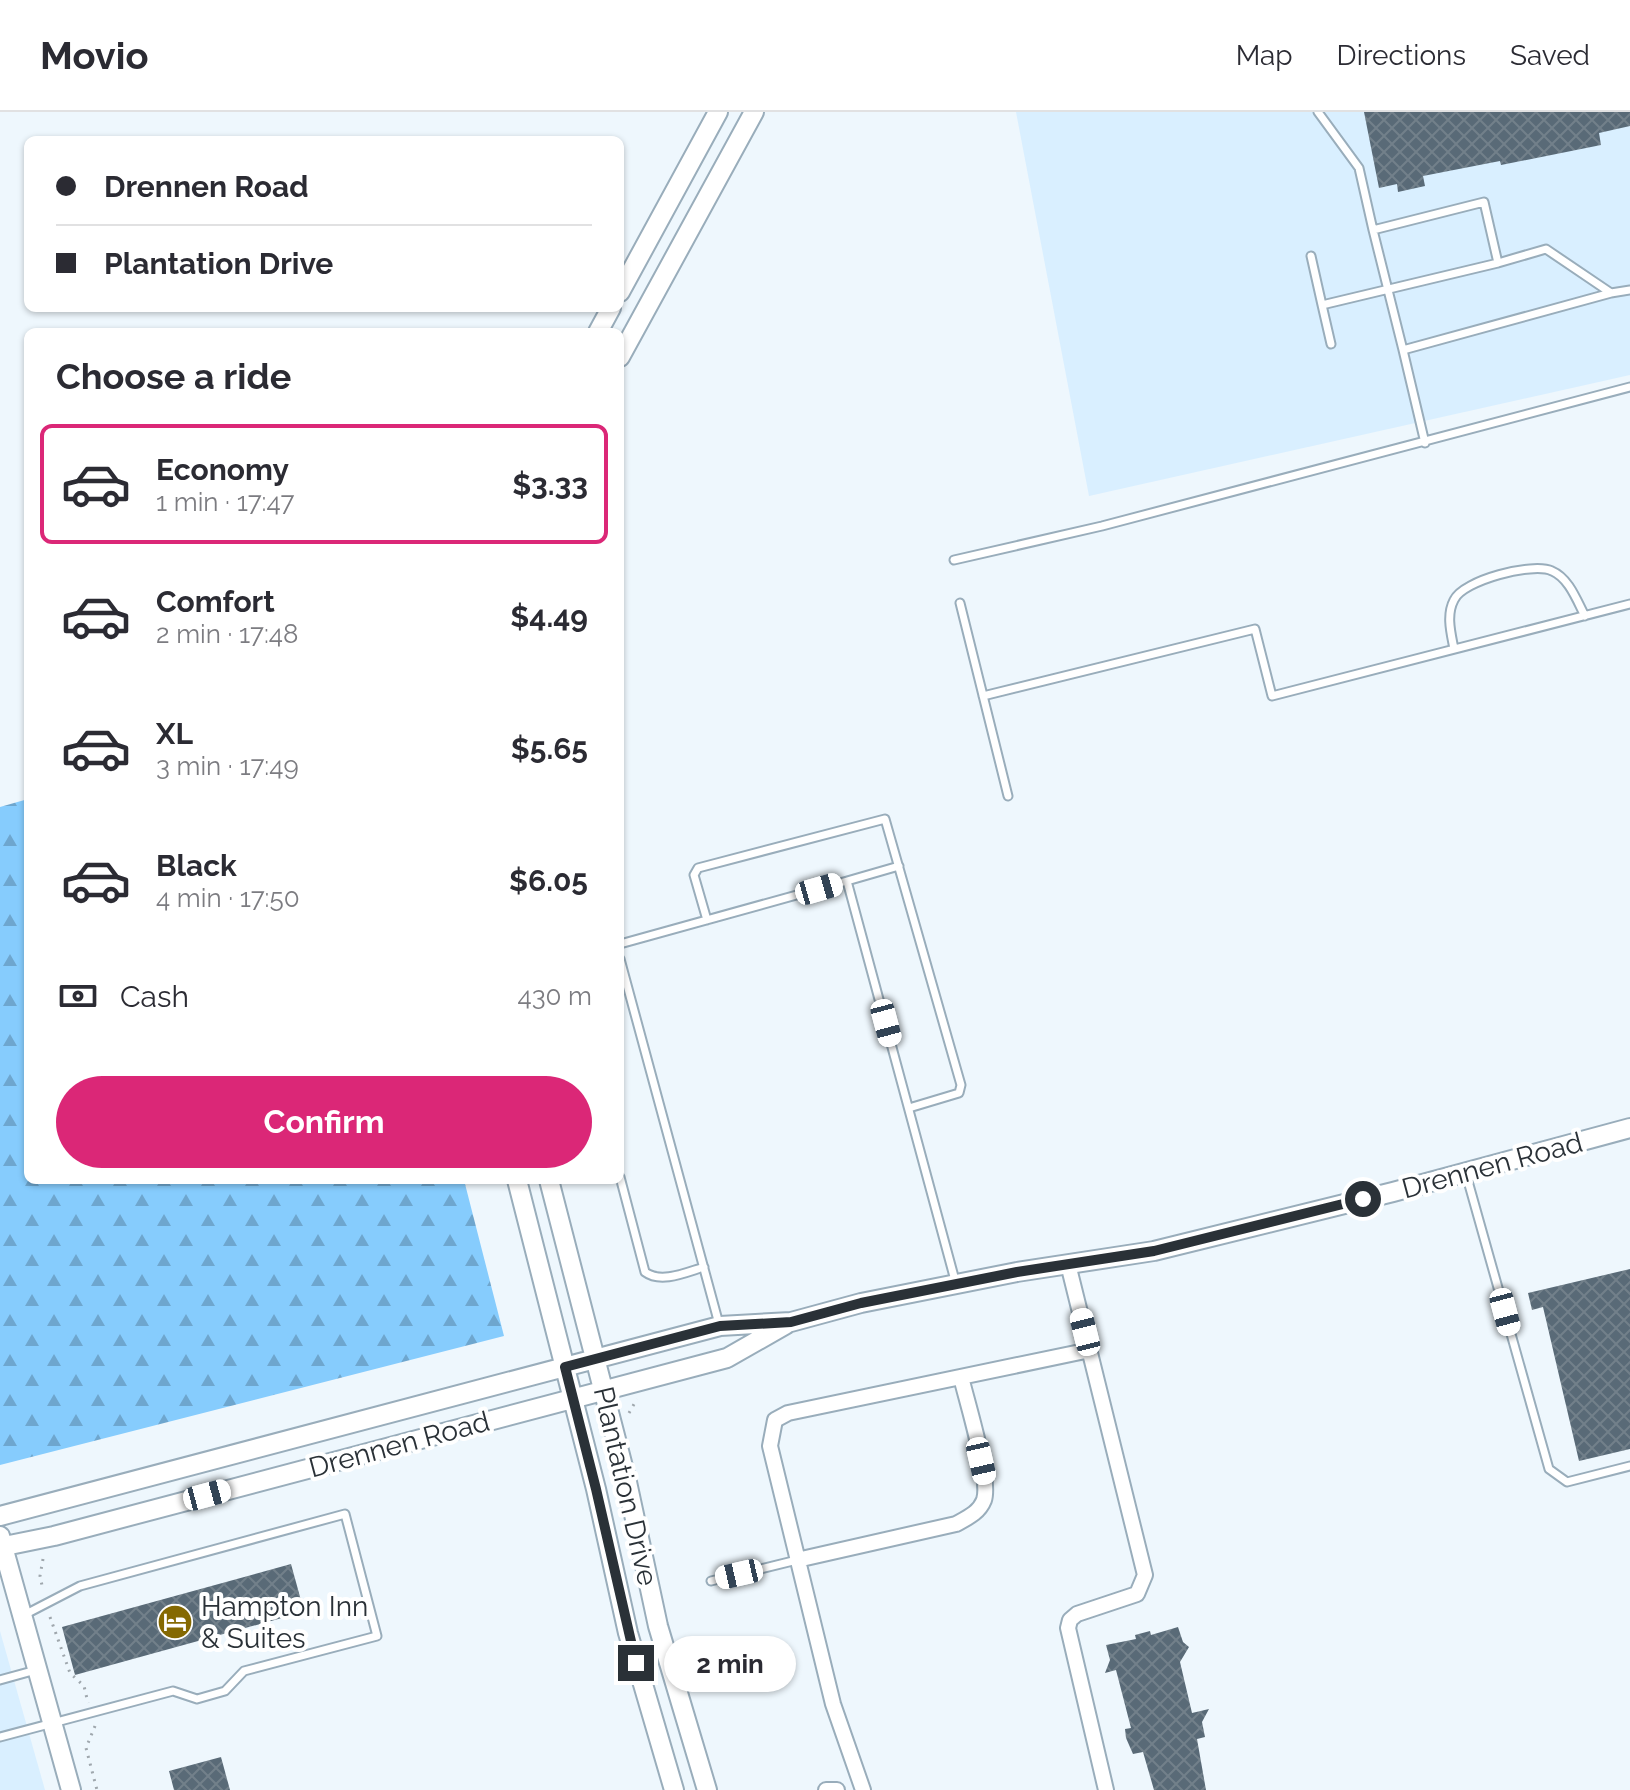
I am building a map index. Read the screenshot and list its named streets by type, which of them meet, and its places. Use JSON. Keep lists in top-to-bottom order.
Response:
{
  "streets": {
    "street": ["Drennen Road", "Plantation Drive"]
  },
  "crossings": [
    ["Drennen Road", "Plantation Drive"]
  ],
  "places": {
    "hotel": ["Hampton Inn & Suites"]
  },
  "page": {
    "header": "Movio",
    "nav": ["Map", "Directions", "Saved"],
    "banner": ["Drennen Road", "Plantation Drive"],
    "heading": "Choose a ride",
    "list": [
      {
        "name": "Economy",
        "note": "1 min · 17:47",
        "value": "$3.33"
      },
      {
        "name": "Comfort",
        "note": "2 min · 17:48",
        "value": "$4.49"
      },
      {
        "name": "XL",
        "note": "3 min · 17:49",
        "value": "$5.65"
      },
      {
        "name": "Black",
        "note": "4 min · 17:50",
        "value": "$6.05"
      }
    ],
    "pay": ["Cash", "430 m"],
    "buttons": "Confirm",
    "bubble": "2 min"
  }
}
